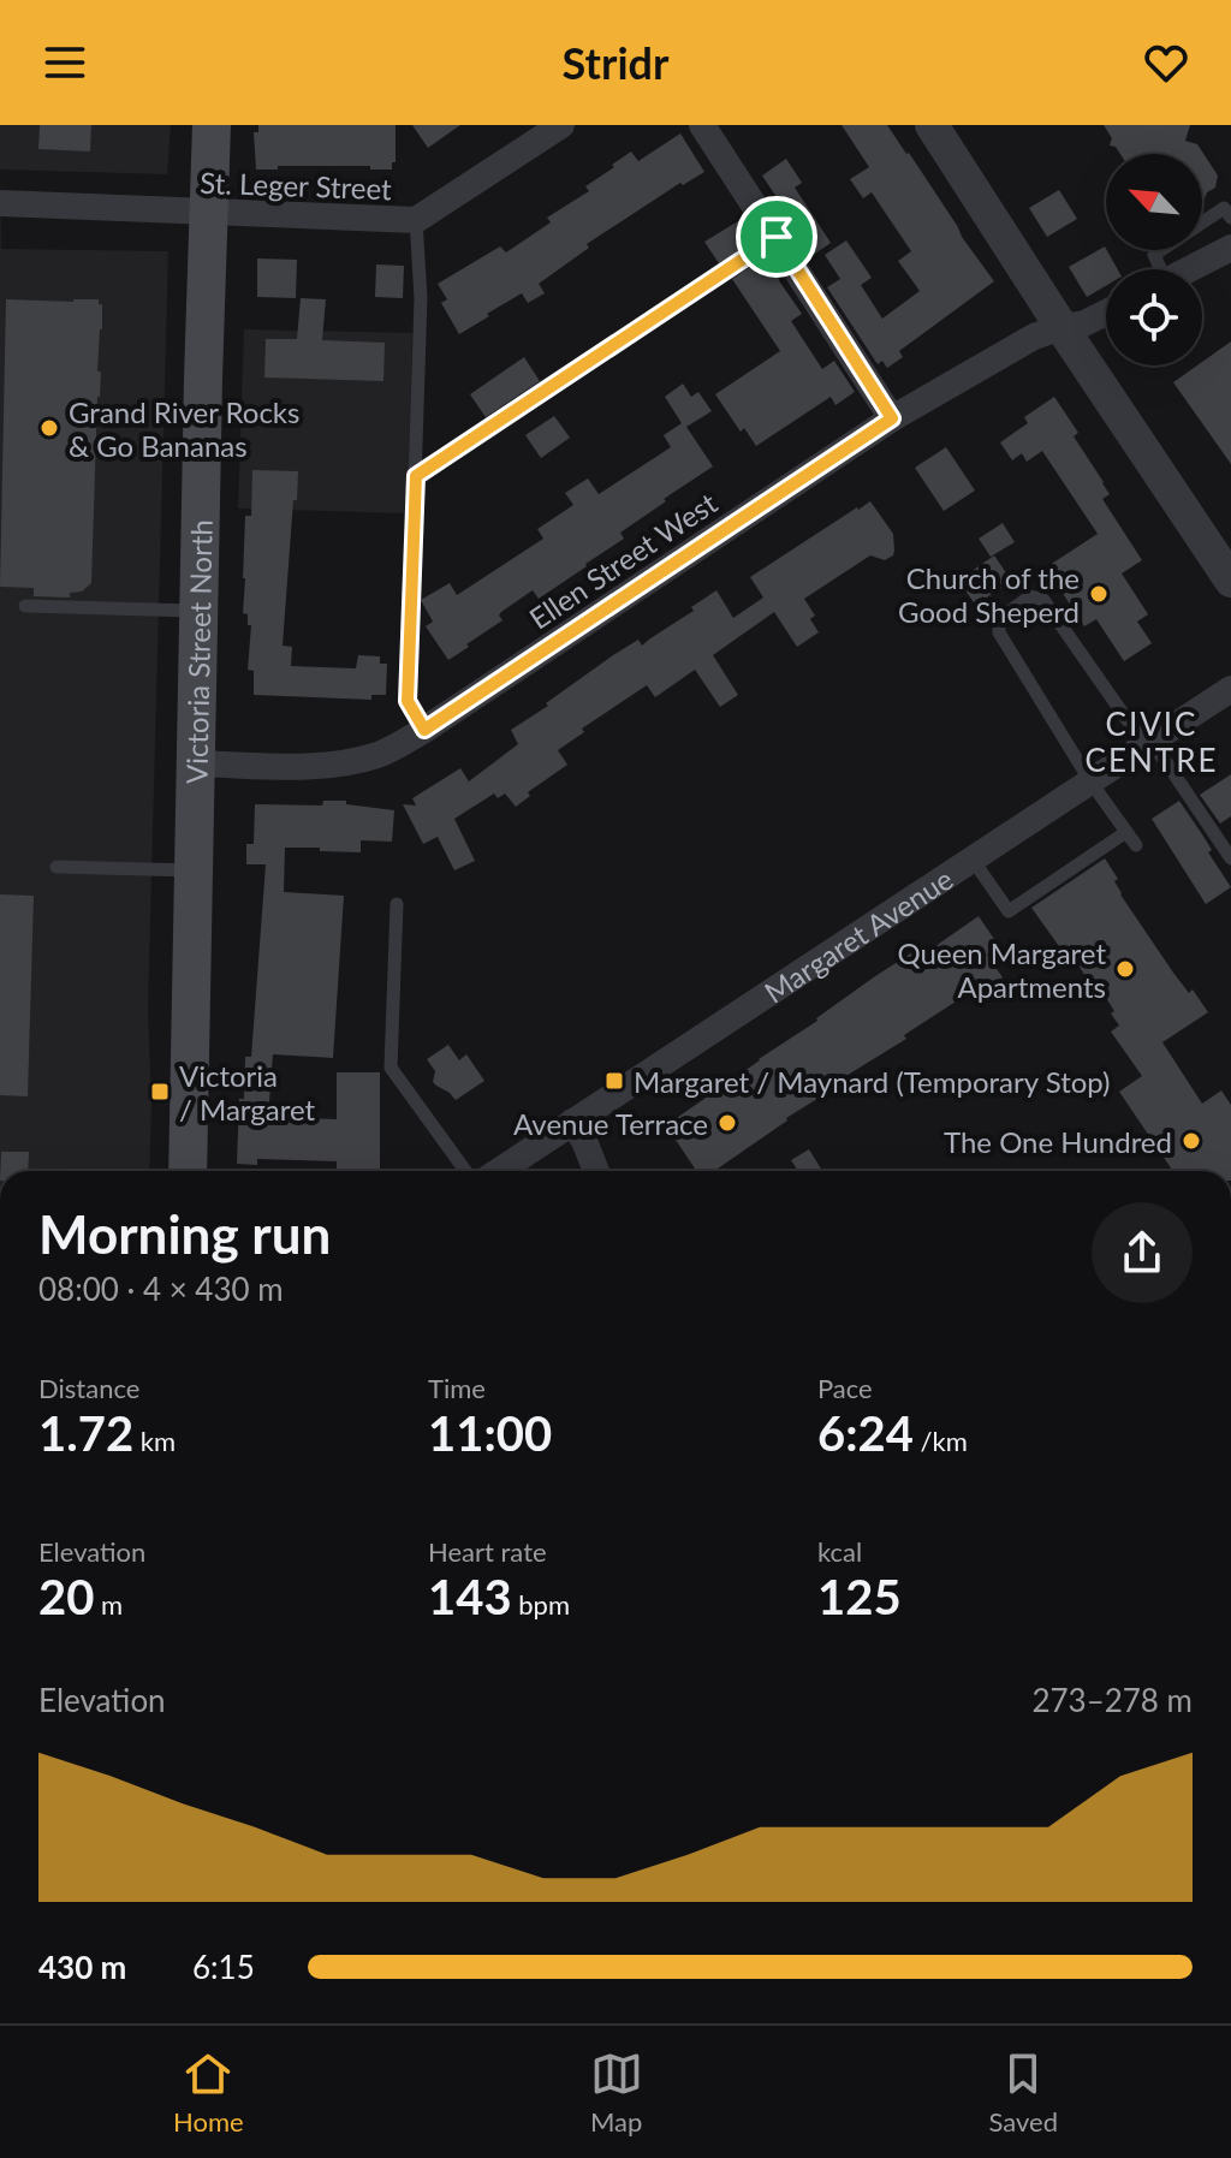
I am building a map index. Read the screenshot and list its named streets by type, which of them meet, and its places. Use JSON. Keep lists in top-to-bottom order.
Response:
{
  "streets": {
    "main road": ["Victoria Street North"],
    "street": ["St. Leger Street", "Ellen Street West", "Margaret Avenue"]
  },
  "crossings": [
    ["St. Leger Street", "Victoria Street North"],
    ["Ellen Street West", "Victoria Street North"]
  ],
  "districts": ["CIVIC CENTRE"],
  "places": {
    "other": [
      "Grand River Rocks & Go Bananas",
      "Church of the Good Sheperd",
      "Queen Margaret Apartments",
      "Avenue Terrace",
      "The One Hundred"
    ],
    "transit": ["Margaret / Maynard (Temporary Stop)", "Victoria / Margaret"]
  },
  "north": "top left",
  "page": {
    "header": "Stridr",
    "heading": ["Morning run", "08:00 · 4 × 430 m"],
    "stats": [
      ["Distance", "1.72 km"],
      ["Time", "11:00"],
      ["Pace", "6:24 /km"],
      ["Elevation", "20 m"],
      ["Heart rate", "143 bpm"],
      ["kcal", "125"]
    ],
    "chart": ["Elevation", "273–278 m"],
    "list": [
      {
        "name": "430 m",
        "note": "6:15"
      }
    ],
    "tabs": ["Home", "Map", "Saved"]
  }
}
